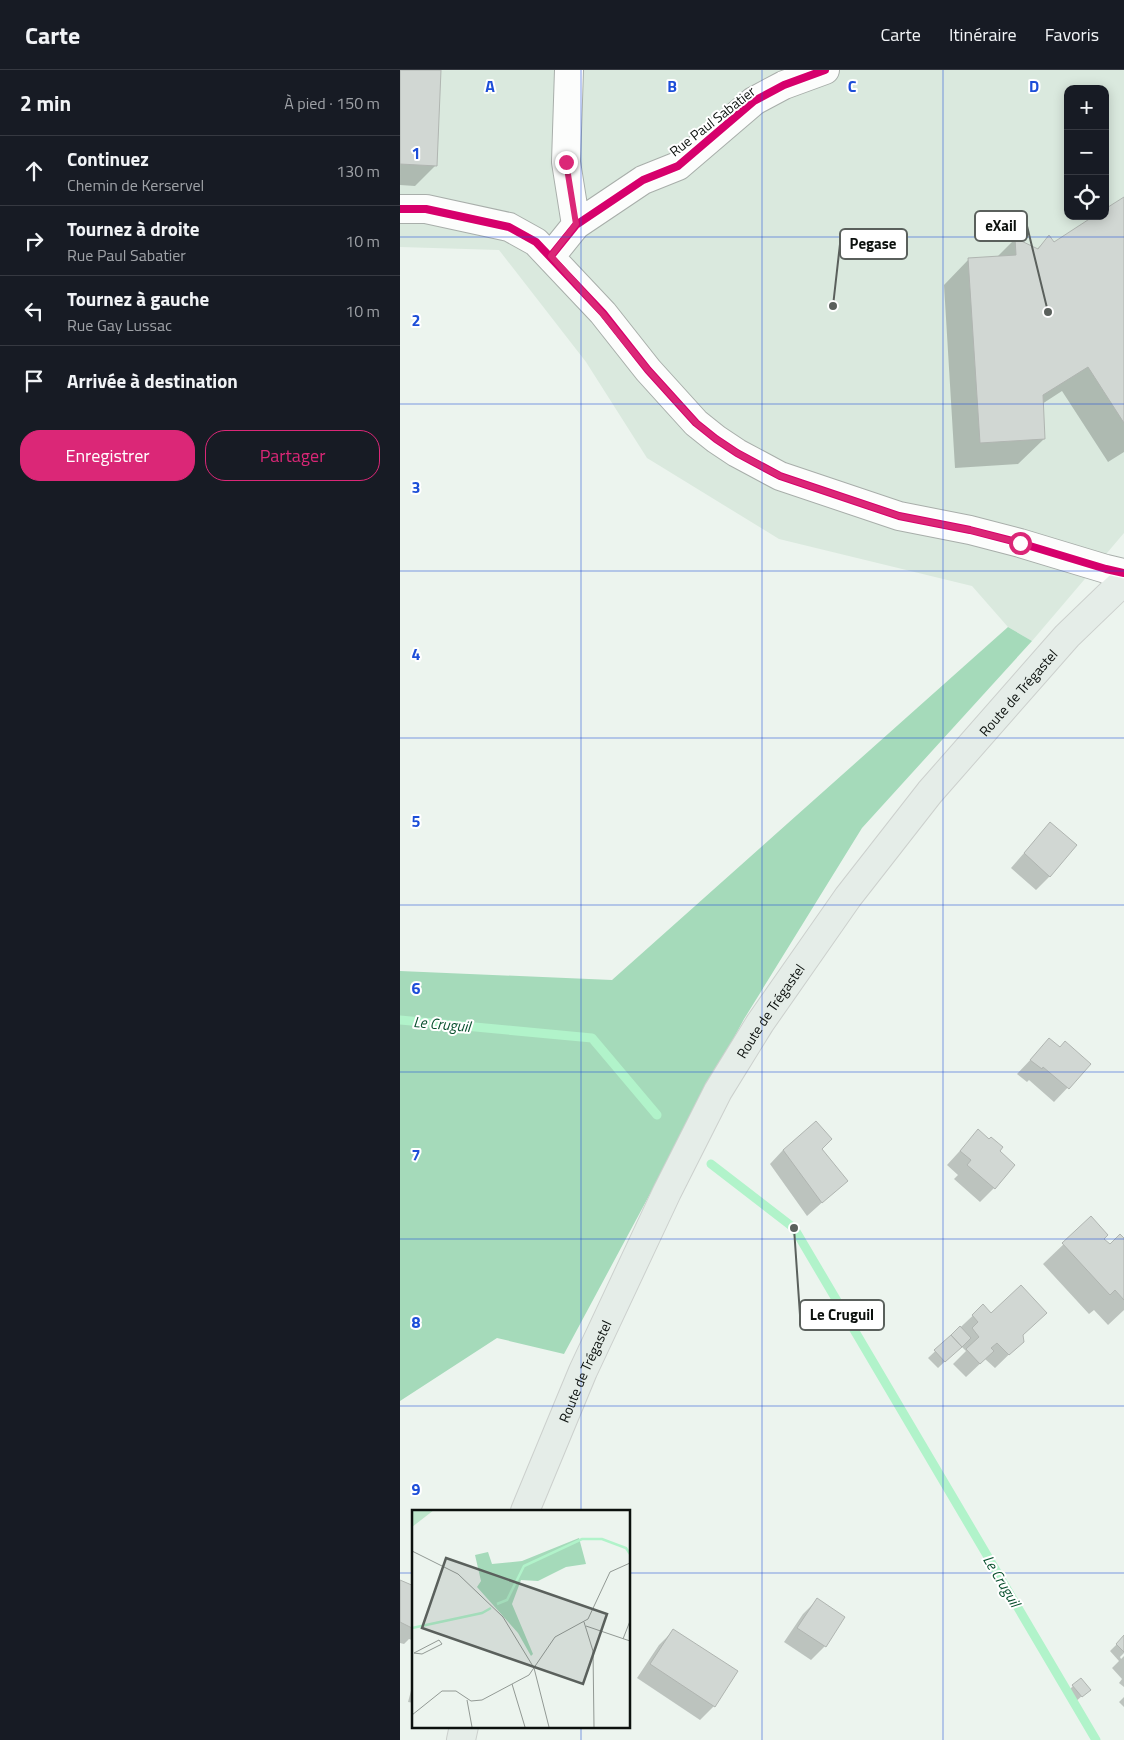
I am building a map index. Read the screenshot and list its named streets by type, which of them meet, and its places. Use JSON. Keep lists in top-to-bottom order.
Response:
{
  "streets": {
    "main road": ["Route de Trégastel"],
    "street": ["Rue Paul Sabatier"]
  },
  "water": ["Le Cruguil"],
  "places": ["Pegase", "eXail", "Le Cruguil"],
  "page": {
    "header": "Carte",
    "nav": ["Carte", "Itinéraire", "Favoris"],
    "heading": ["2 min", "À pied · 150 m"],
    "map_buttons": ["+", "−"],
    "list": [
      ["Continuez", "Chemin de Kerservel", "130 m"],
      ["Tournez à droite", "Rue Paul Sabatier", "10 m"],
      ["Tournez à gauche", "Rue Gay Lussac", "10 m"],
      "Arrivée à destination"
    ],
    "buttons": ["Enregistrer", "Partager"]
  },
  "grid": {
    "columns": [
      "A",
      "B",
      "C",
      "D"
    ],
    "rows": [
      "1",
      "2",
      "3",
      "4",
      "5",
      "6",
      "7",
      "8",
      "9"
    ]
  }
}
